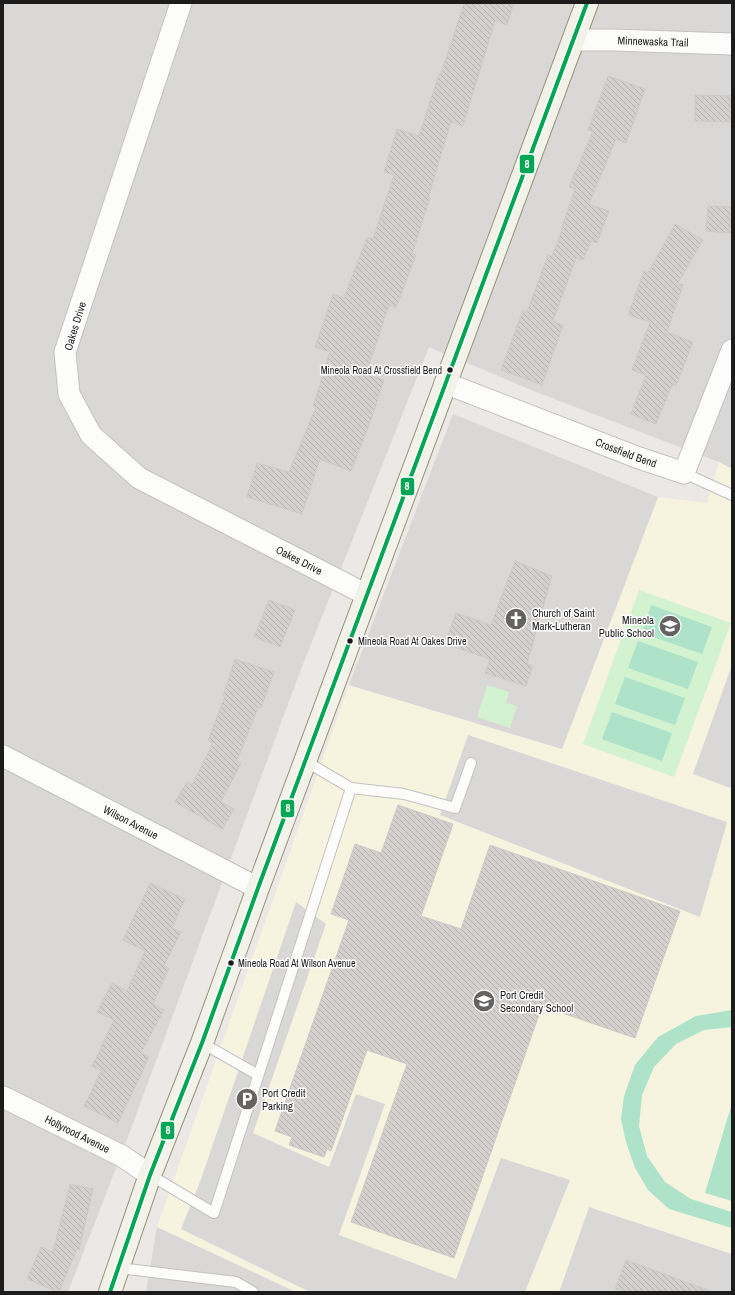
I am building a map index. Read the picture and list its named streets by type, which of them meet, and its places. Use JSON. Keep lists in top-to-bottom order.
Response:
{
  "streets": {
    "street": [
      "Minnewaska Trail",
      "Oakes Drive",
      "Crossfield Bend",
      "Wilson Avenue",
      "Hollyrood Avenue"
    ]
  },
  "places": {
    "other": ["Mineola Road At Crossfield Bend", "Mineola Road At Oakes Drive", "Mineola Road At Wilson Avenue"],
    "church": ["Church of Saint Mark-Lutheran"],
    "school or university": ["Mineola Public School", "Port Credit Secondary School"],
    "parking": ["Port Credit Parking"]
  },
  "lines": ["transit line 8"]
}
